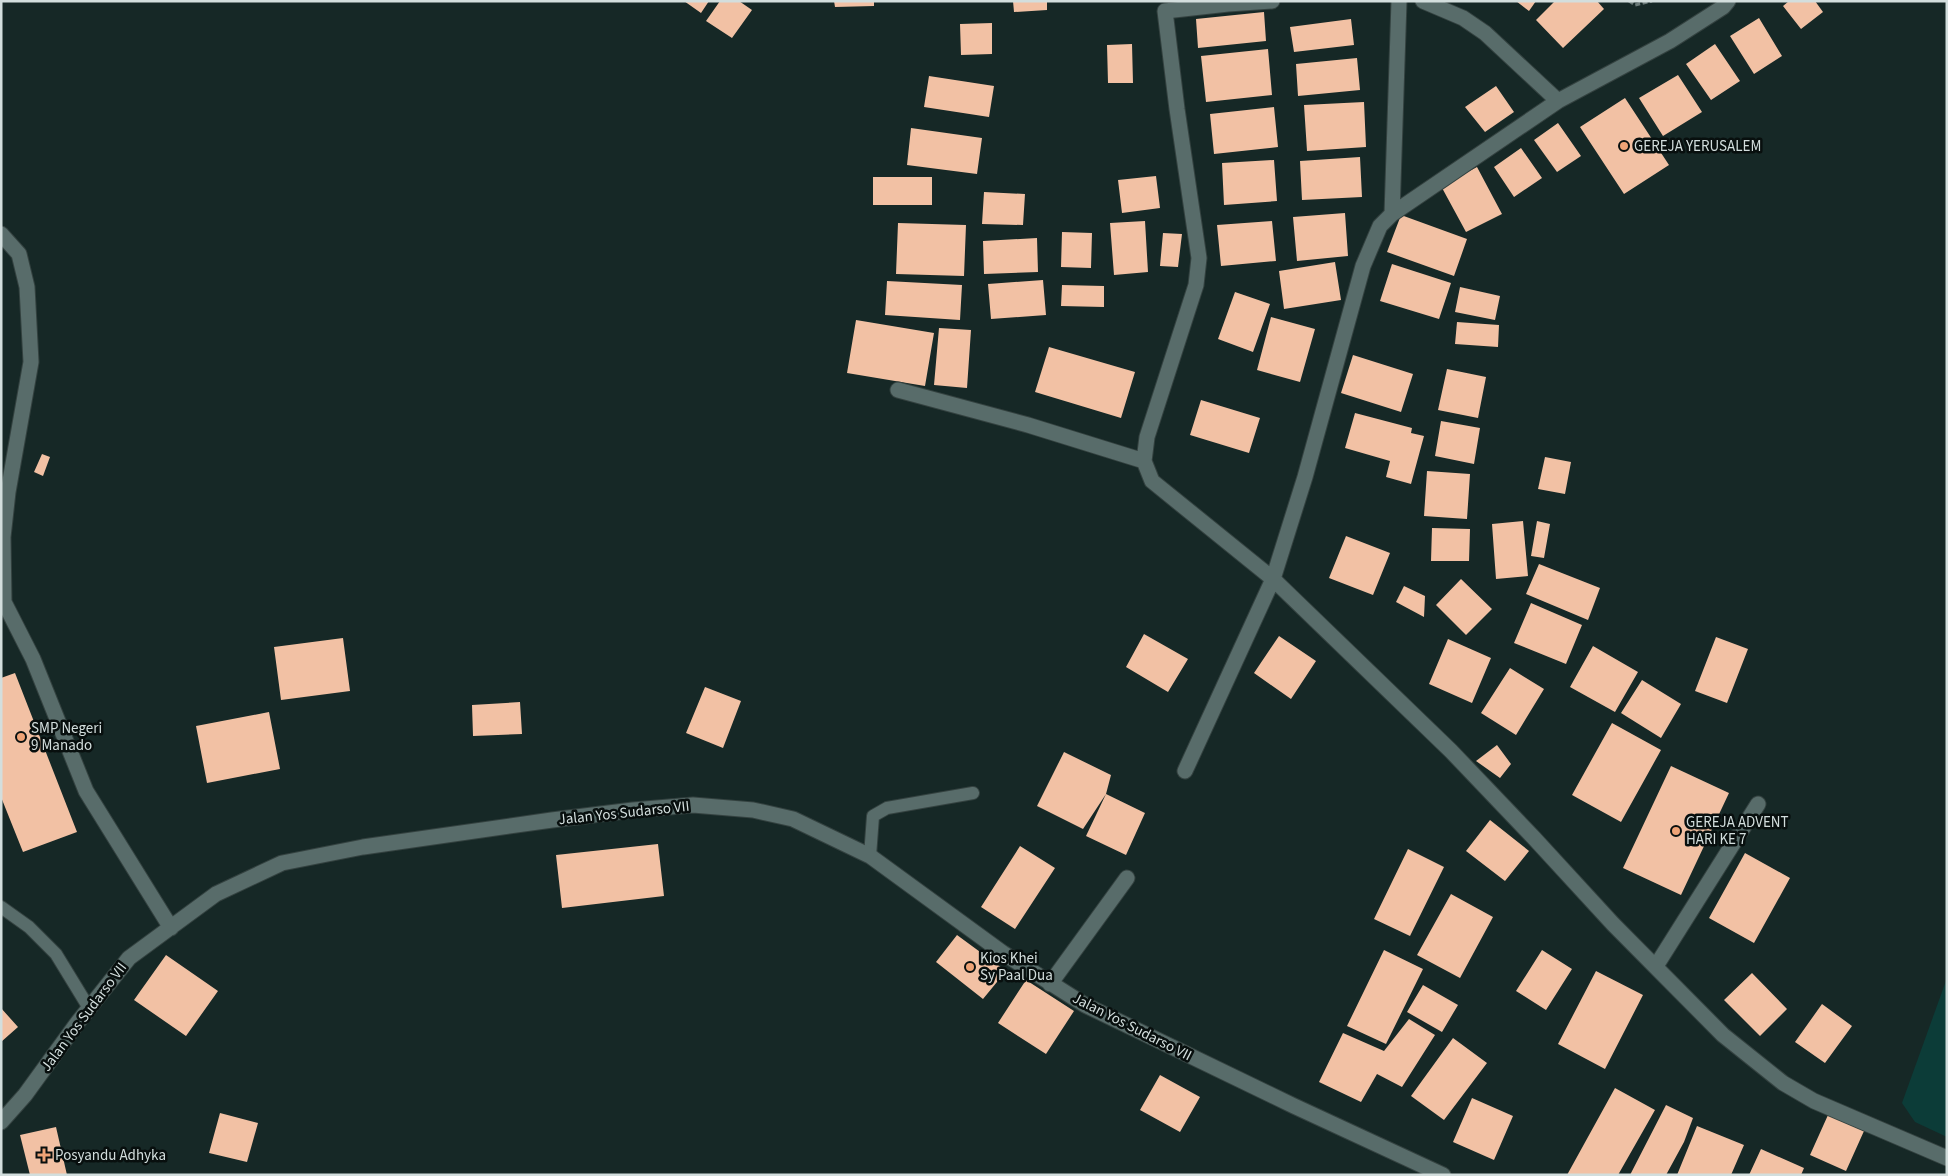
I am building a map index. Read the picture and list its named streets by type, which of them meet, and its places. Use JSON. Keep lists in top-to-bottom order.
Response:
{
  "streets": {
    "street": ["Jalan Yos Sudarso VII"]
  },
  "places": {
    "other": [
      "GEREJA YERUSALEM",
      "SMP Negeri 9 Manado",
      "GEREJA ADVENT HARI KE 7",
      "Kios Khei Sy Paal Dua"
    ],
    "health": ["Posyandu Adhyka"]
  }
}
